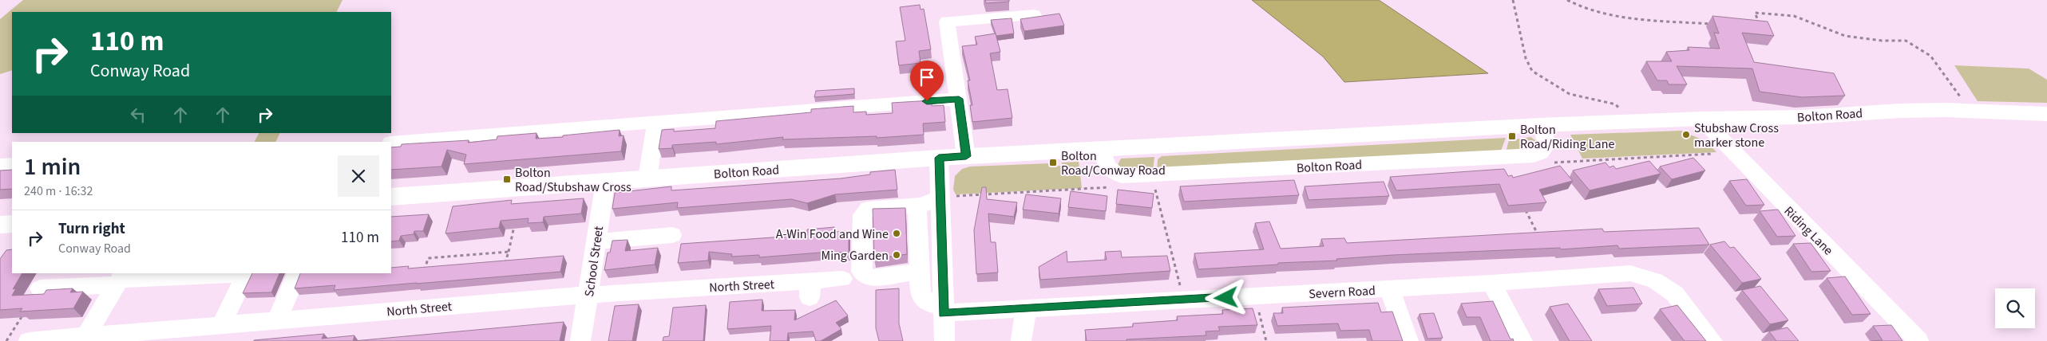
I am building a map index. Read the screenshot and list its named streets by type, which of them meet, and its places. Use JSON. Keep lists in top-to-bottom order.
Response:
{
  "streets": {
    "main road": ["Bolton Road"],
    "street": [
      "Riding Lane",
      "School Street",
      "North Street",
      "Severn Road"
    ]
  },
  "crossings": [
    ["Bolton Road", "Riding Lane"],
    ["Bolton Road", "School Street"],
    ["School Street", "North Street"]
  ],
  "places": {
    "other": ["Stubshaw Cross marker stone", "A-Win Food and Wine", "Ming Garden"],
    "transit": ["Bolton Road/Riding Lane", "Bolton Road/Conway Road", "Bolton Road/Stubshaw Cross"]
  },
  "page": {
    "turn": ["110 m", "Conway Road"],
    "heading": ["1 min", "240 m · 16:32"],
    "list": [
      {
        "name": "Turn right",
        "note": "Conway Road",
        "value": "110 m"
      }
    ]
  }
}
